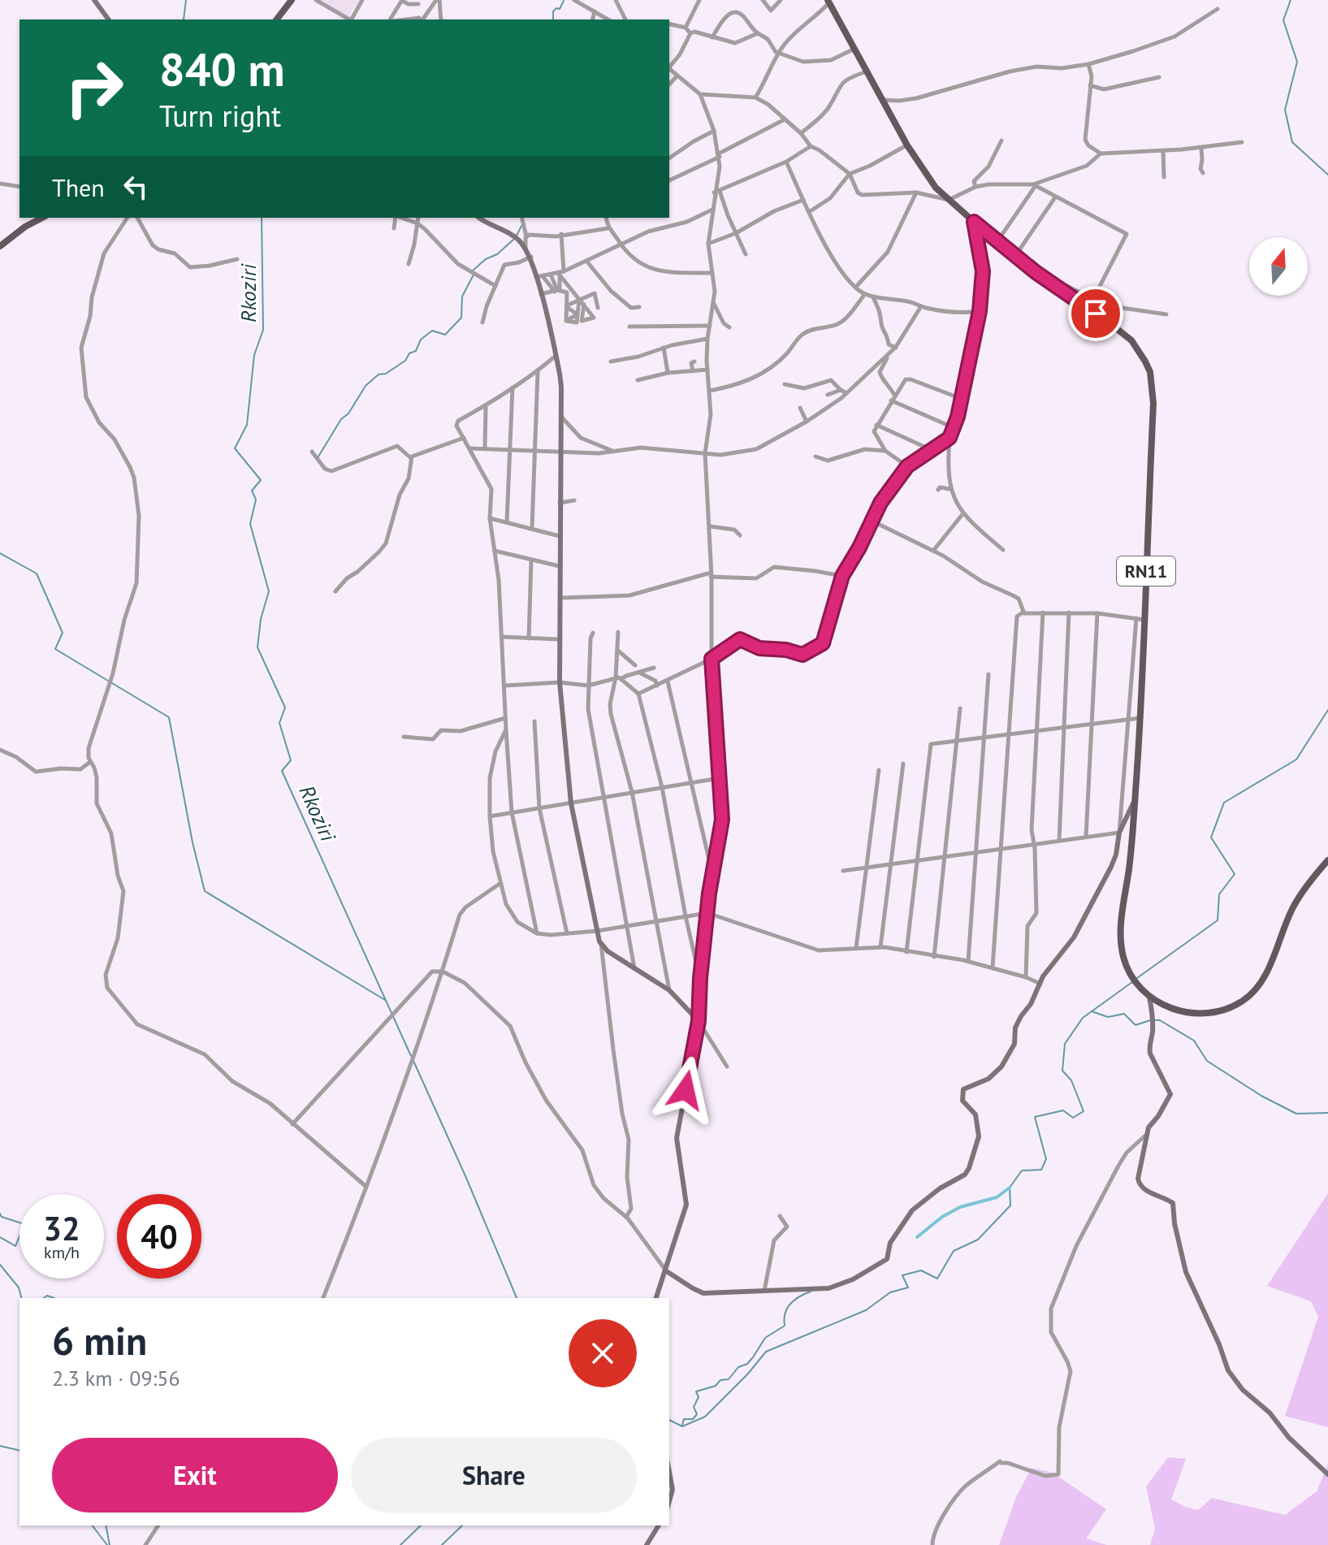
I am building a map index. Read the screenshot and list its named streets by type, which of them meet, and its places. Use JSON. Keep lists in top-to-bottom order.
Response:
{
  "streets": {
    "main road": ["RN11"]
  },
  "water": ["Rkoziri"],
  "north": "top",
  "page": {
    "turn": ["840 m", "Turn right"],
    "then": "Then",
    "speed": "32 km/h",
    "limit": "40",
    "heading": ["6 min", "2.3 km · 09:56"],
    "buttons": ["Exit", "Share"]
  }
}
